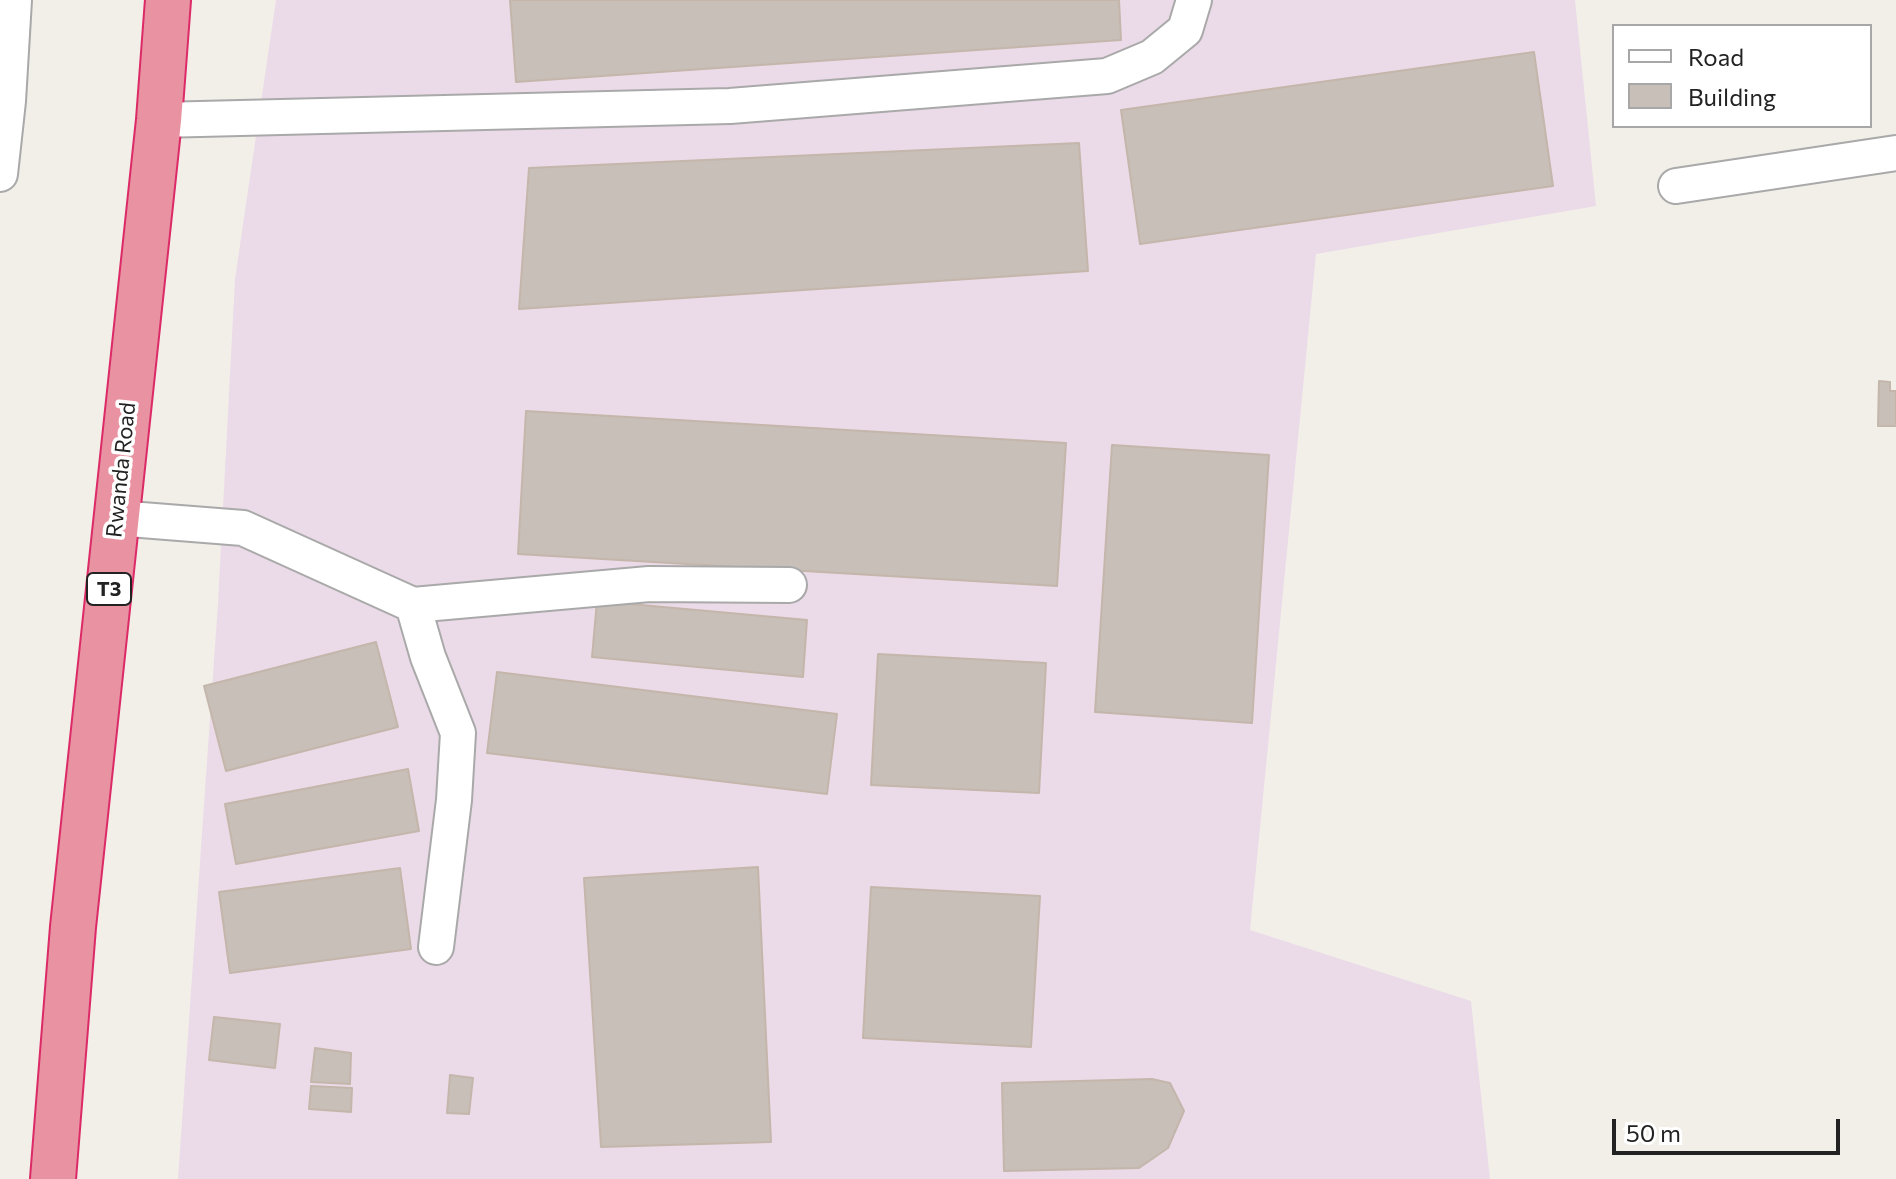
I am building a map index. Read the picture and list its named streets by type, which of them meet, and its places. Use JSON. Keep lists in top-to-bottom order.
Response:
{
  "streets": {
    "highway": ["Rwanda Road", "T3"]
  },
  "legend": ["Road", "Building"],
  "scale_bar": "50 m"
}
